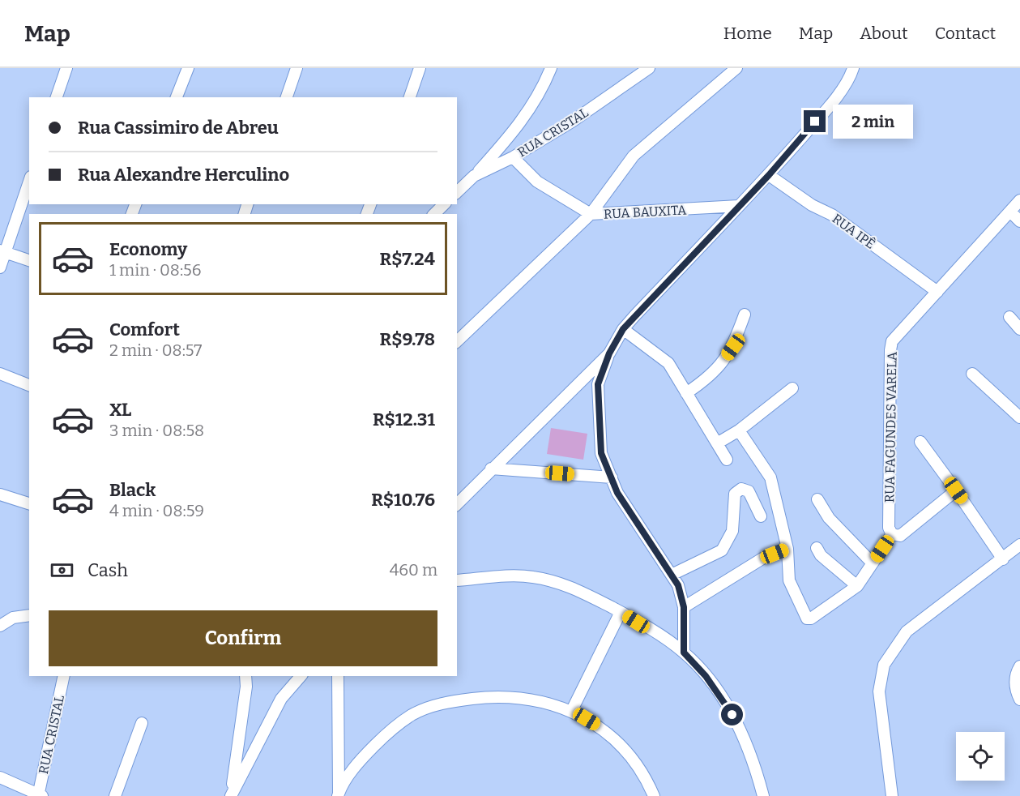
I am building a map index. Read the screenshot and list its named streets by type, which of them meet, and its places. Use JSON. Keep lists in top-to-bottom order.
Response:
{
  "streets": {
    "street": [
      "RUA CRISTAL",
      "RUA BAUXITA",
      "RUA IPÊ",
      "RUA FAGUNDES VARELA"
    ]
  },
  "crossings": [
    ["RUA CRISTAL", "RUA BAUXITA"],
    ["RUA IPÊ", "RUA FAGUNDES VARELA"]
  ],
  "page": {
    "header": "Map",
    "nav": [
      "Home",
      "Map",
      "About",
      "Contact"
    ],
    "banner": ["Rua Cassimiro de Abreu", "Rua Alexandre Herculino"],
    "bubble": "2 min",
    "list": [
      {
        "name": "Economy",
        "note": "1 min · 08:56",
        "value": "R$7.24"
      },
      {
        "name": "Comfort",
        "note": "2 min · 08:57",
        "value": "R$9.78"
      },
      {
        "name": "XL",
        "note": "3 min · 08:58",
        "value": "R$12.31"
      },
      {
        "name": "Black",
        "note": "4 min · 08:59",
        "value": "R$10.76"
      }
    ],
    "pay": ["Cash", "460 m"],
    "buttons": "Confirm"
  }
}
